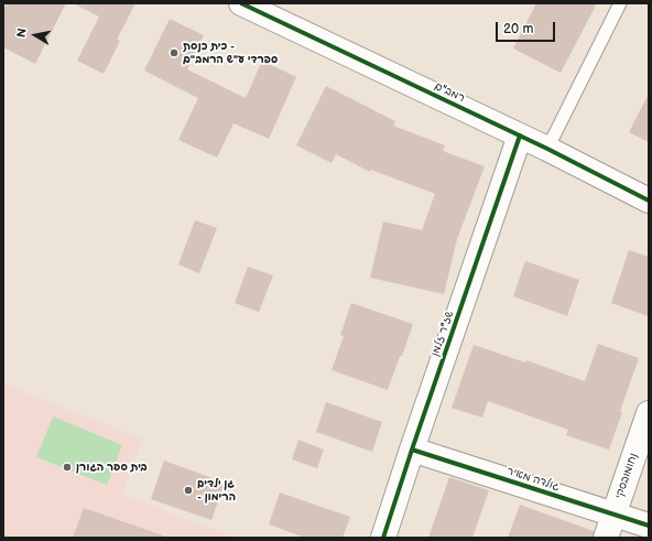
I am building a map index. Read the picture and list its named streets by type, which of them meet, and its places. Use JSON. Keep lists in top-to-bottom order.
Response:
{
  "streets": {
    "street": [
      "רמב\"ם",
      "שז\"ר זלמן",
      "נחומובסקי",
      "גולדה מאיר"
    ]
  },
  "crossings": [
    ["רמב\"ם", "שז\"ר זלמן"],
    ["שז\"ר זלמן", "גולדה מאיר"],
    ["נחומובסקי", "גולדה מאיר"]
  ],
  "places": ["כית כנסת - ספרדי ע\"ש הרמב\"ם", "בית ספר הגורן", "גן ילדים - הרימון"],
  "scale_bar": "20 m",
  "north": "left"
}
